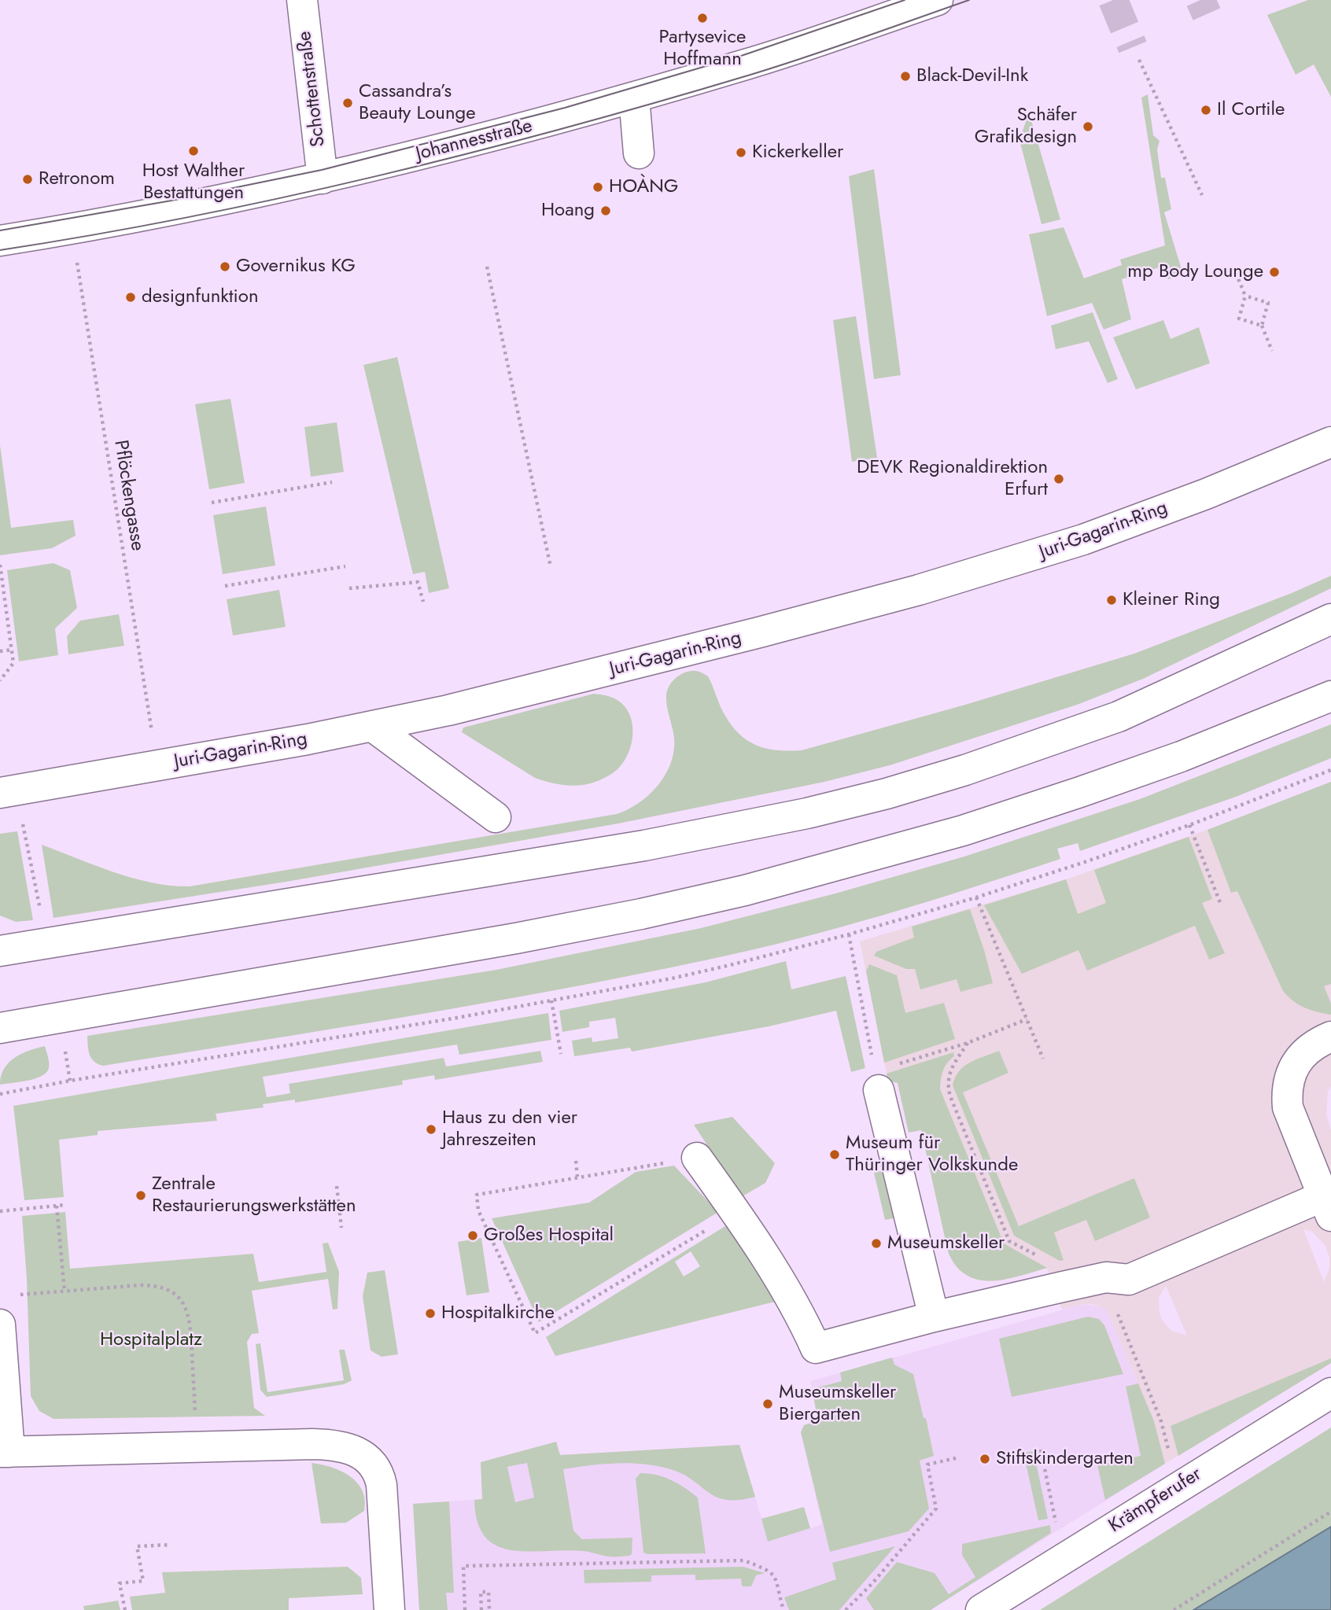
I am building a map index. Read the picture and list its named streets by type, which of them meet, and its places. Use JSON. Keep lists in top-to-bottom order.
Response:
{
  "streets": {
    "street": [
      "Schottenstraße",
      "Johannesstraße",
      "Juri-Gagarin-Ring",
      "Krämpferufer"
    ],
    "path": ["Pflöckengasse"]
  },
  "crossings": [
    ["Schottenstraße", "Johannesstraße"],
    ["Johannesstraße", "Pflöckengasse"],
    ["Pflöckengasse", "Juri-Gagarin-Ring"]
  ],
  "parks": ["Hospitalplatz"],
  "places": [
    "Partysevice Hoffmann",
    "Black-Devil-Ink",
    "Cassandra’s Beauty Lounge",
    "Il Cortile",
    "Schäfer Grafikdesign",
    "Host Walther Bestattungen",
    "Kickerkeller",
    "Retronom",
    "HOÀNG",
    "Hoang",
    "Governikus KG",
    "mp Body Lounge",
    "designfunktion",
    "DEVK Regionaldirektion Erfurt",
    "Kleiner Ring",
    "Haus zu den vier Jahreszeiten",
    "Museum für Thüringer Volkskunde",
    "Zentrale Restaurierungswerkstätten",
    "Großes Hospital",
    "Museumskeller",
    "Hospitalkirche",
    "Museumskeller Biergarten",
    "Stiftskindergarten"
  ]
}
